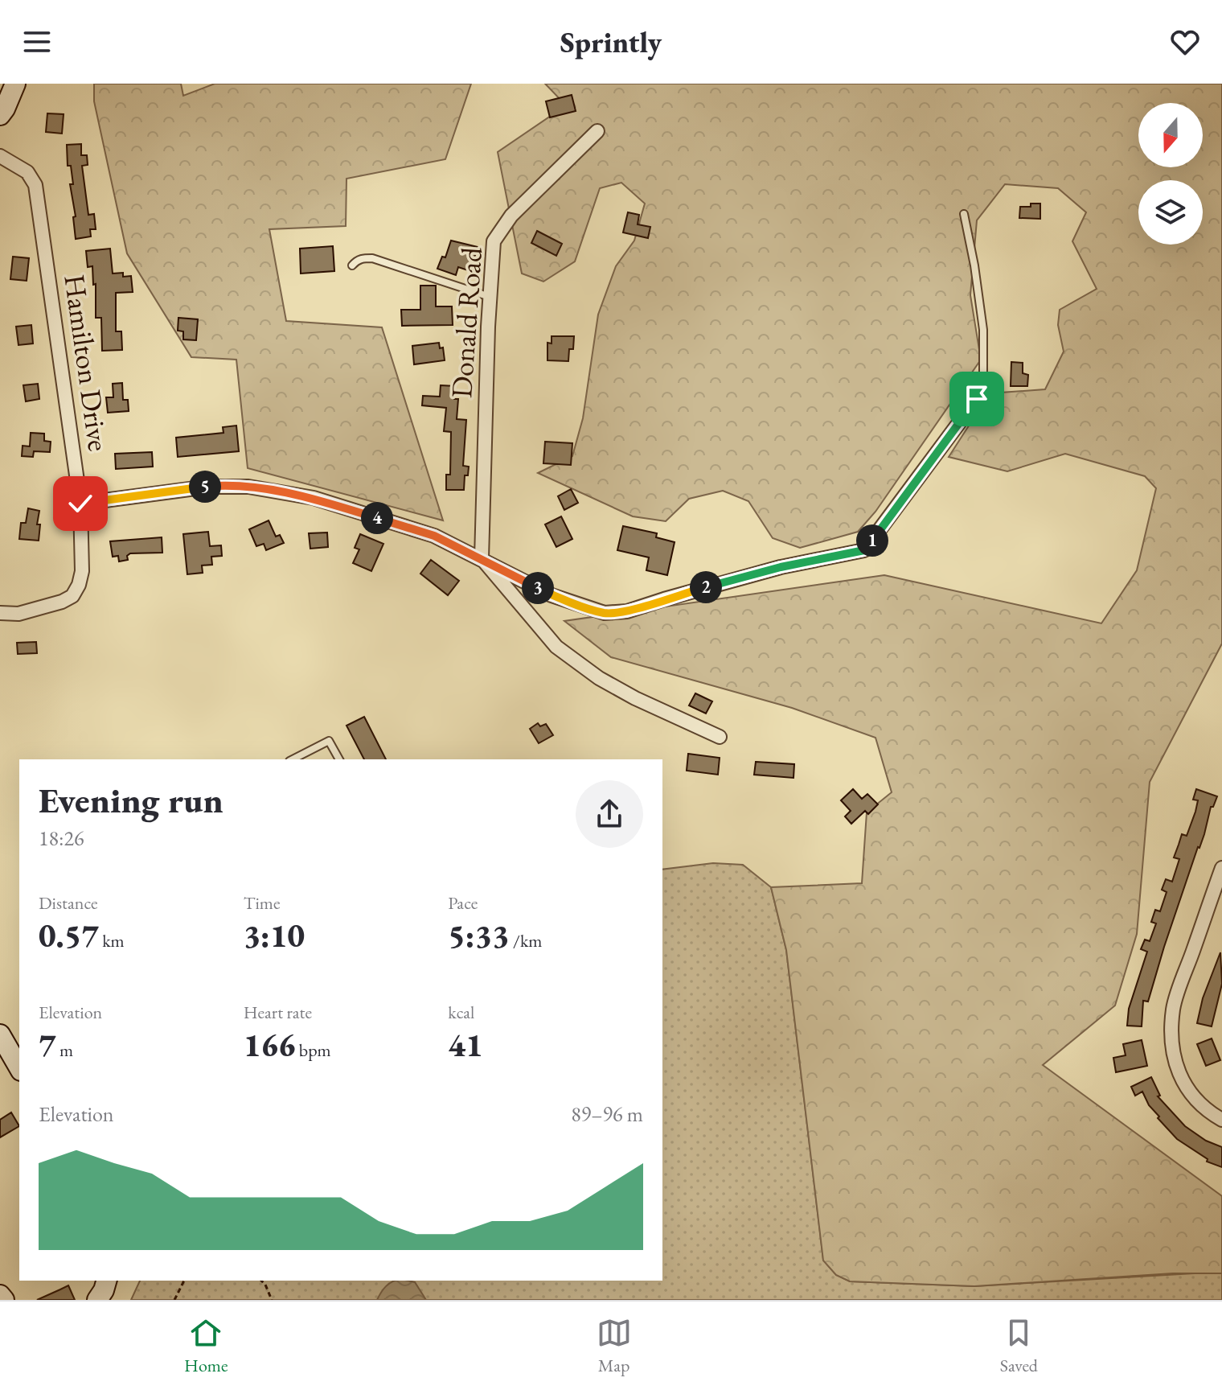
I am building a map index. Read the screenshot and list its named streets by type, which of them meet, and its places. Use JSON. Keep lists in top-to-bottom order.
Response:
{
  "streets": {
    "street": ["Donald Road", "Hamilton Drive"]
  },
  "north": "bottom",
  "page": {
    "header": "Sprintly",
    "pins": [
      "5",
      "4",
      "1",
      "2",
      "3"
    ],
    "heading": ["Evening run", "18:26"],
    "stats": [
      ["Distance", "0.57 km"],
      ["Time", "3:10"],
      ["Pace", "5:33 /km"],
      ["Elevation", "7 m"],
      ["Heart rate", "166 bpm"],
      ["kcal", "41"]
    ],
    "chart": ["Elevation", "89–96 m"],
    "tabs": ["Home", "Map", "Saved"]
  }
}
